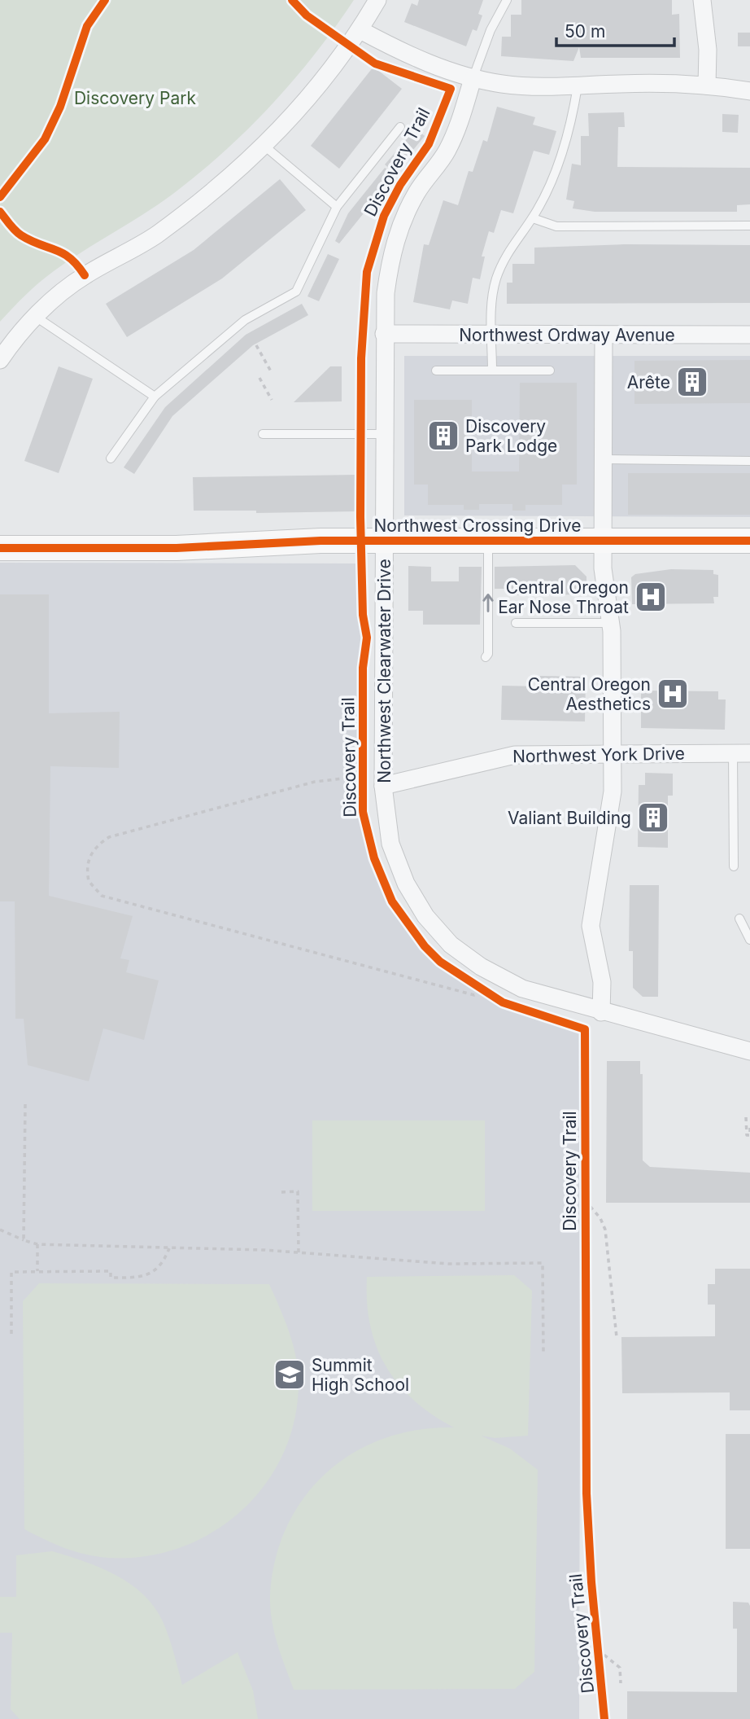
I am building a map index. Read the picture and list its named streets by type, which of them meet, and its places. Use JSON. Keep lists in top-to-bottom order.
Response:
{
  "streets": {
    "street": [
      "Northwest Ordway Avenue",
      "Northwest Crossing Drive",
      "Northwest Clearwater Drive",
      "Northwest York Drive"
    ],
    "cycle path": ["Discovery Trail"]
  },
  "crossings": [
    ["Northwest Ordway Avenue", "Northwest Clearwater Drive"],
    ["Northwest Crossing Drive", "Northwest Clearwater Drive"],
    ["Northwest Clearwater Drive", "Northwest York Drive"]
  ],
  "parks": ["Discovery Park"],
  "places": {
    "building": ["Arête", "Discovery Park Lodge", "Valiant Building"],
    "hospital": ["Central Oregon Ear Nose Throat", "Central Oregon Aesthetics"],
    "school or university": ["Summit High School"]
  },
  "scale_bar": "50 m"
}
